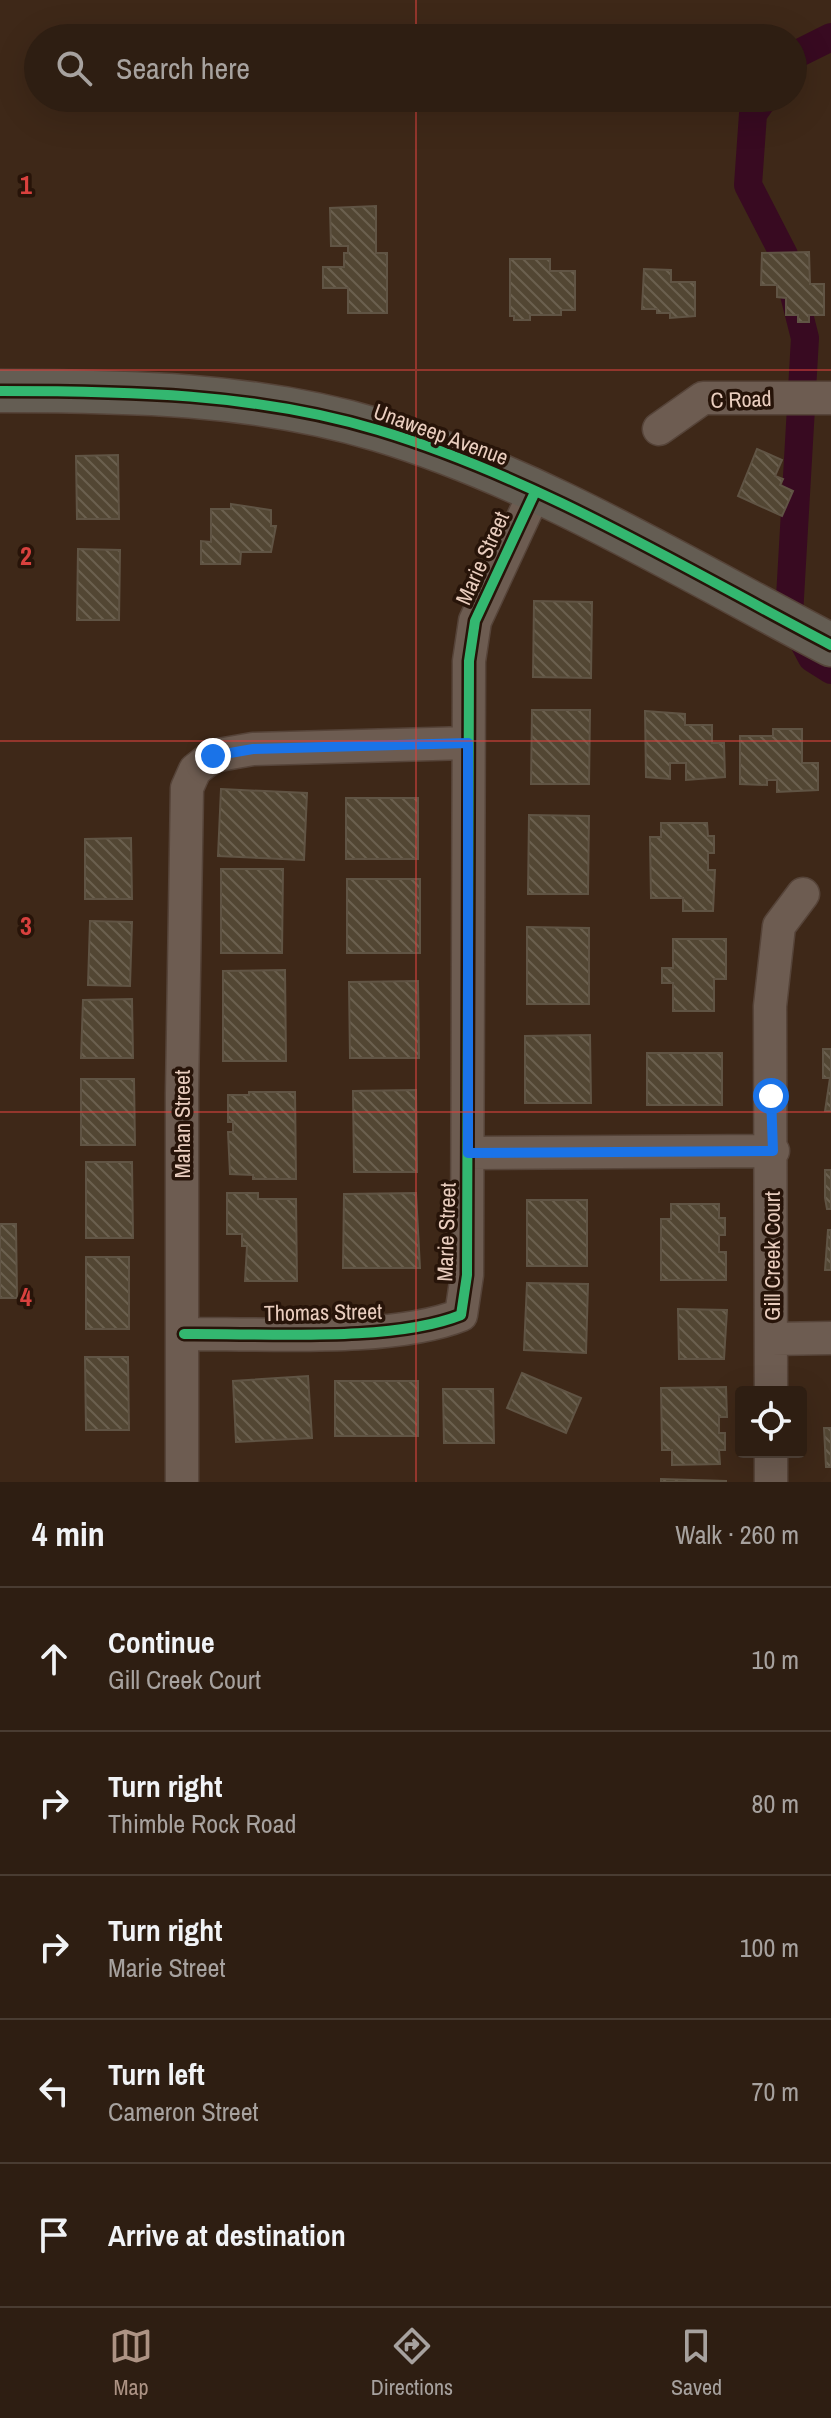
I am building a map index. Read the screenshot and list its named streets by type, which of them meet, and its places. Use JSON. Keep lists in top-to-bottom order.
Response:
{
  "streets": {
    "main road": ["Unaweep Avenue"],
    "street": [
      "C Road",
      "Marie Street",
      "Mahan Street",
      "Gill Creek Court",
      "Thomas Street"
    ]
  },
  "crossings": [
    ["Unaweep Avenue", "Marie Street"],
    ["Marie Street", "Mahan Street"],
    ["Marie Street", "Thomas Street"],
    ["Mahan Street", "Thomas Street"]
  ],
  "page": {
    "search": "Search here",
    "heading": ["4 min", "Walk · 260 m"],
    "list": [
      ["Continue", "Gill Creek Court", "10 m"],
      ["Turn right", "Thimble Rock Road", "80 m"],
      ["Turn right", "Marie Street", "100 m"],
      ["Turn left", "Cameron Street", "70 m"],
      "Arrive at destination"
    ],
    "nav": ["Map", "Directions", "Saved"]
  },
  "grid": {
    "rows": [
      "1",
      "2",
      "3",
      "4"
    ]
  }
}
